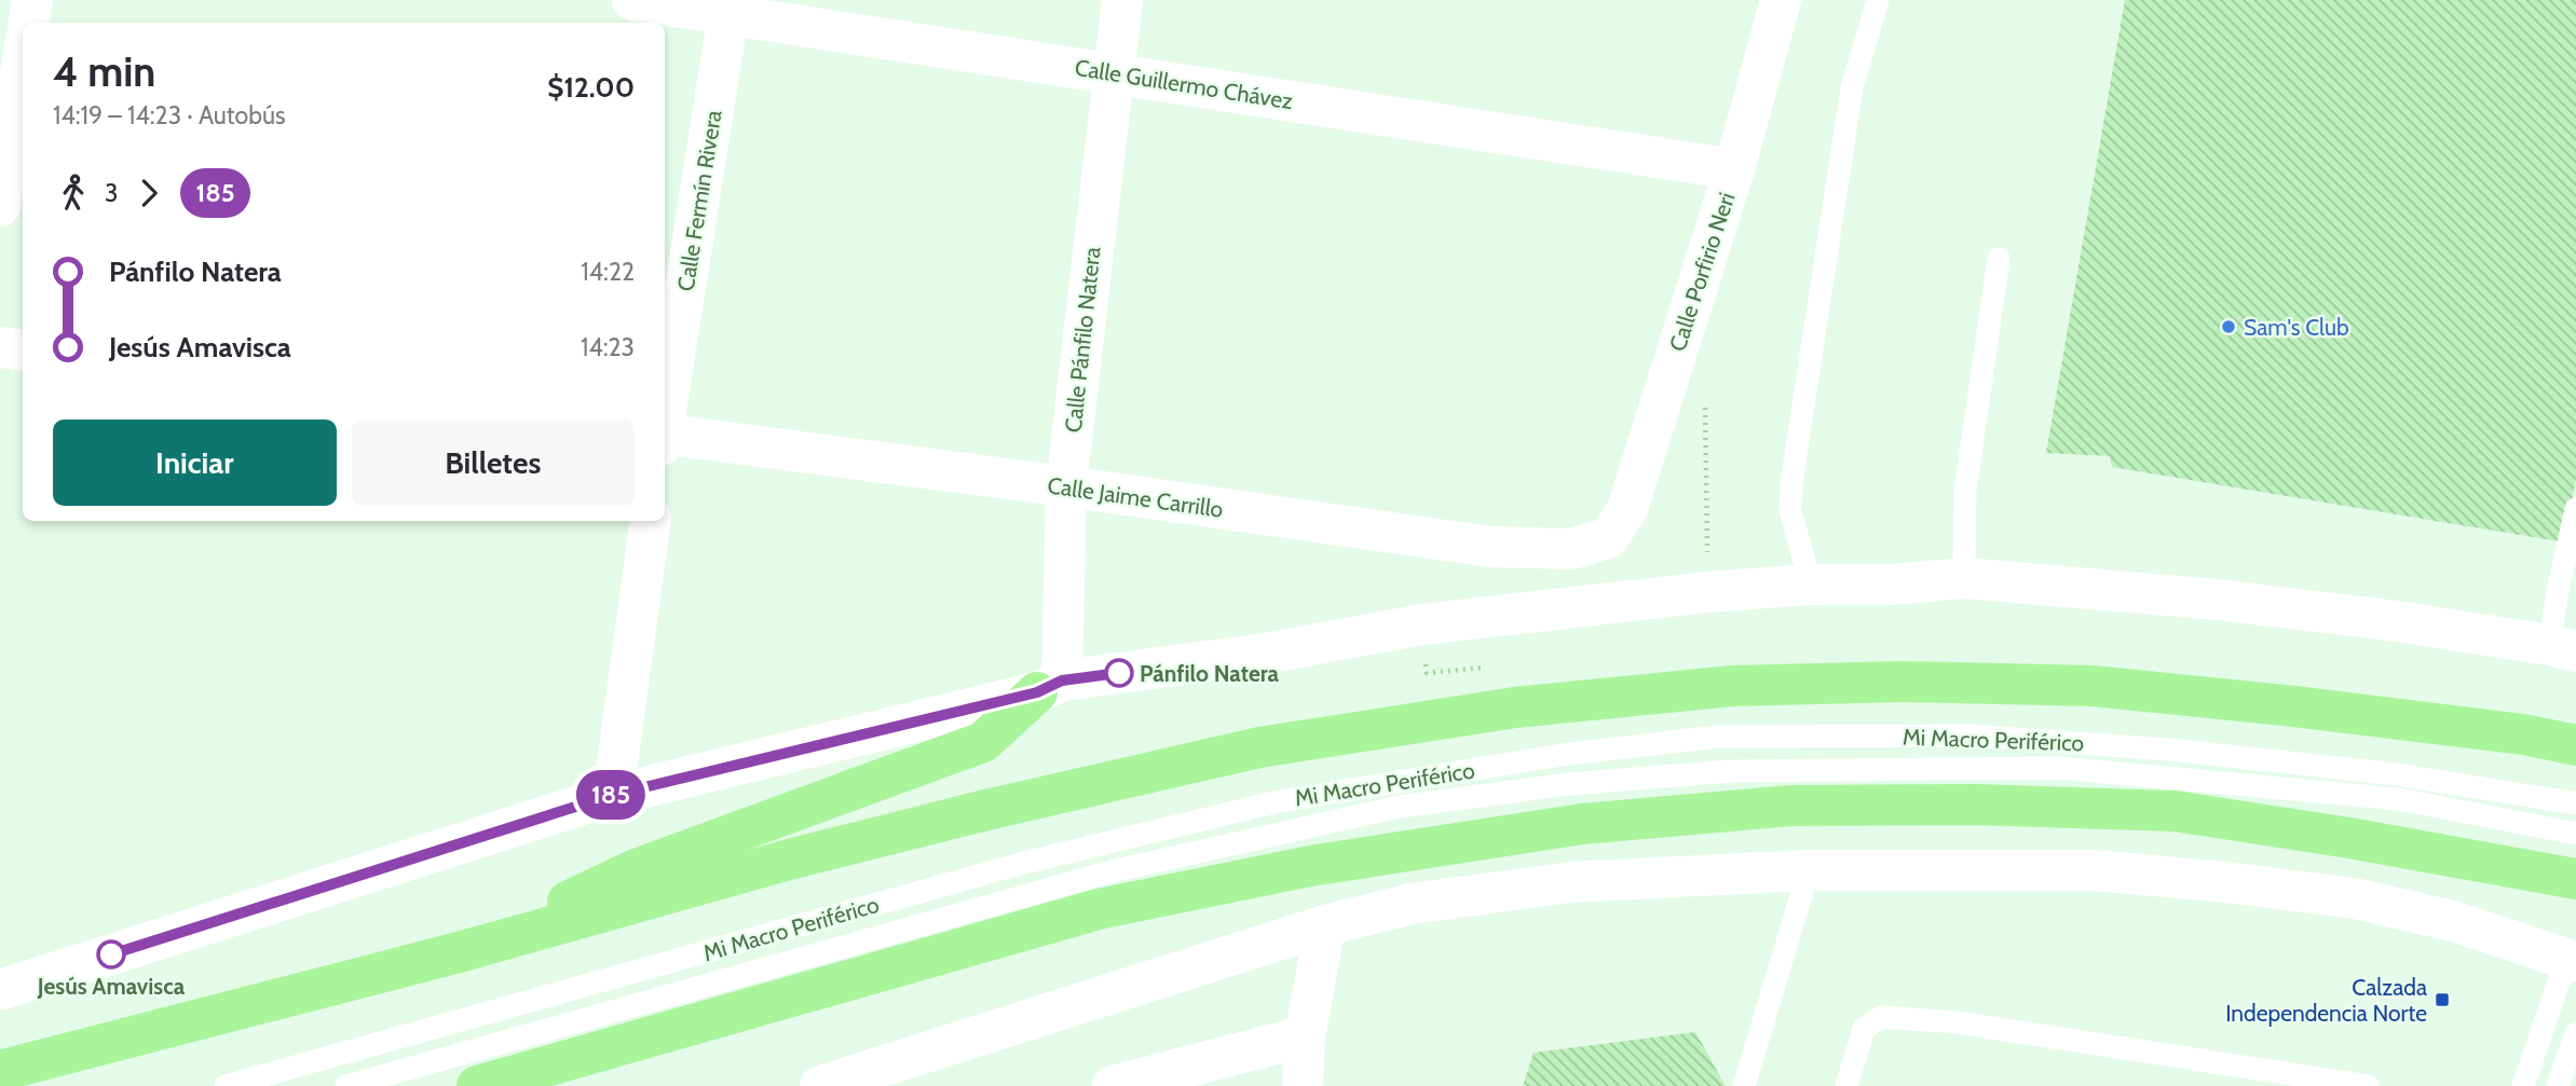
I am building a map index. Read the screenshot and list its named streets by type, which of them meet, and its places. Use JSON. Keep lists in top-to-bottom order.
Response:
{
  "streets": {
    "street": [
      "Calle Guillermo Chávez",
      "Calle Fermín Rivera",
      "Calle Porfirio Neri",
      "Calle Pánfilo Natera",
      "Calle Jaime Carrillo"
    ],
    "lane": ["Mi Macro Periférico"]
  },
  "crossings": [
    ["Calle Guillermo Chávez", "Calle Fermín Rivera"],
    ["Calle Guillermo Chávez", "Calle Porfirio Neri"],
    ["Calle Guillermo Chávez", "Calle Pánfilo Natera"],
    ["Calle Porfirio Neri", "Calle Jaime Carrillo"],
    ["Calle Pánfilo Natera", "Calle Jaime Carrillo"]
  ],
  "places": {
    "other": ["Sam's Club", "Pánfilo Natera", "Jesús Amavisca"],
    "transit": ["Calzada Independencia Norte"]
  },
  "lines": ["bus line 185"],
  "page": {
    "on_map": "185",
    "heading": ["4 min", "14:19 – 14:23 · Autobús", "$12.00"],
    "legs": ["3", "185"],
    "list": [
      {
        "name": "Pánfilo Natera",
        "value": "14:22"
      },
      {
        "name": "Jesús Amavisca",
        "value": "14:23"
      }
    ],
    "buttons": ["Iniciar", "Billetes"]
  }
}
